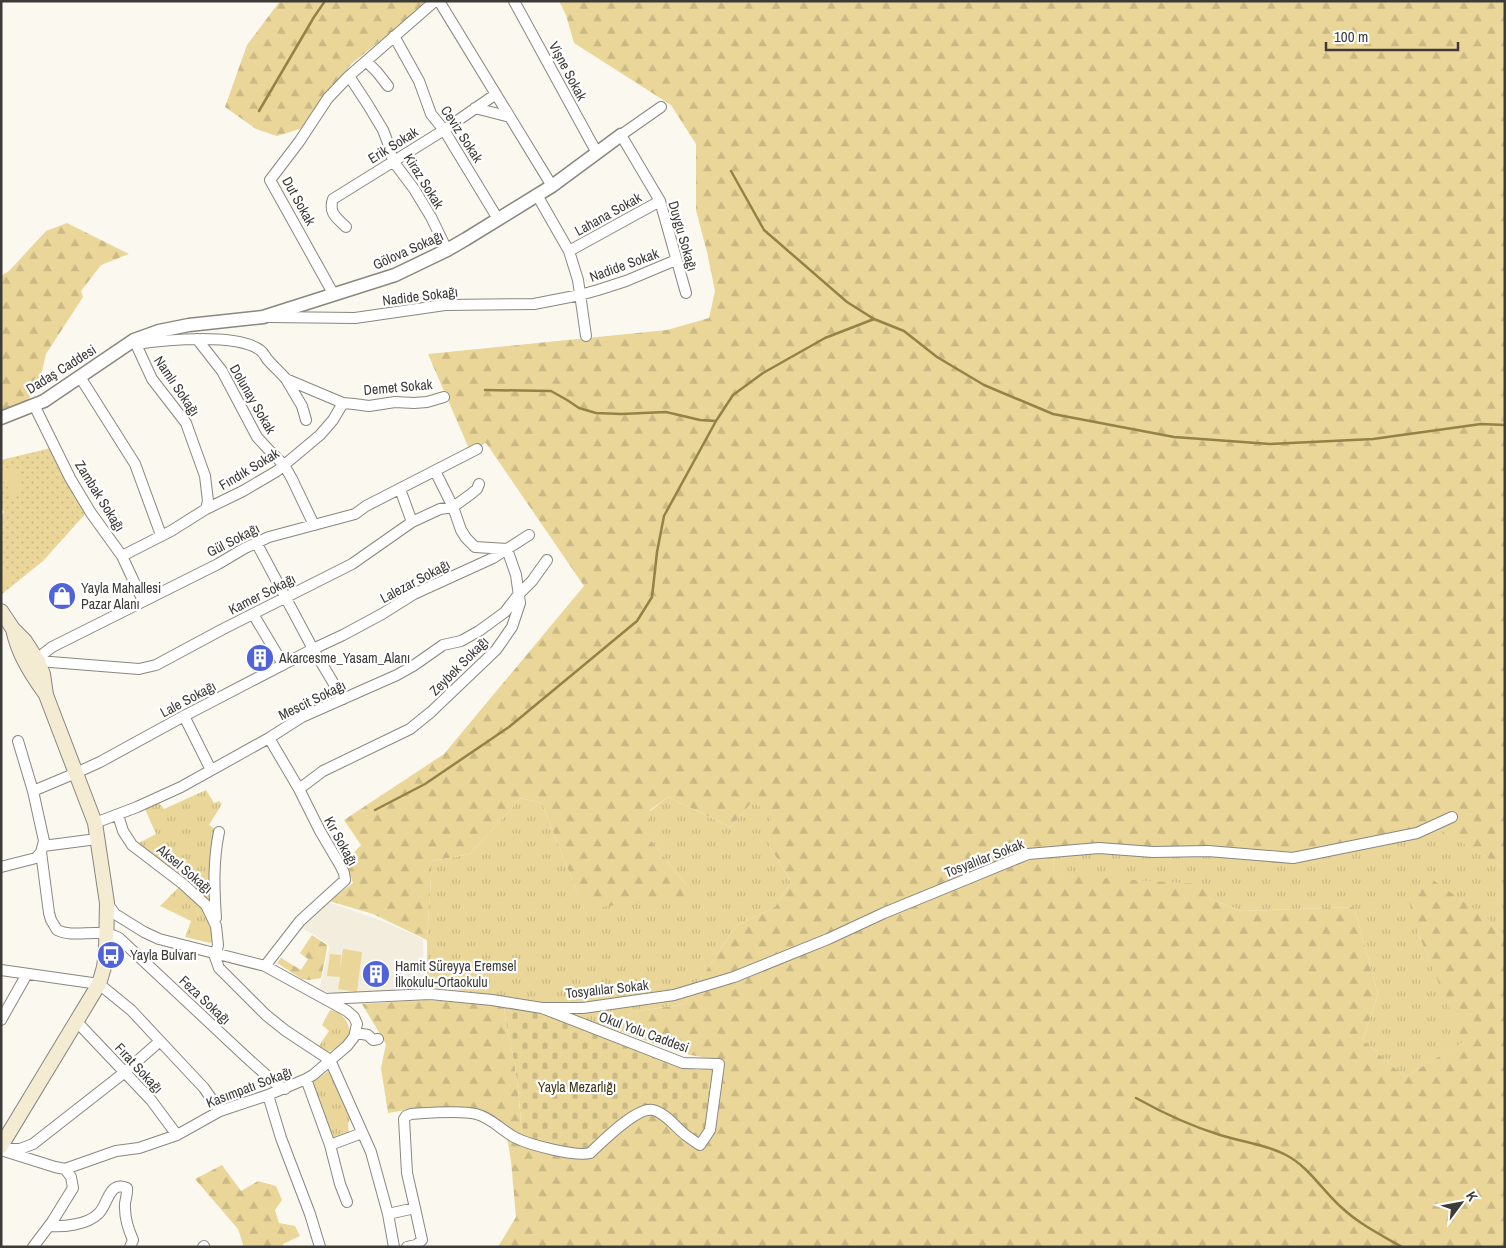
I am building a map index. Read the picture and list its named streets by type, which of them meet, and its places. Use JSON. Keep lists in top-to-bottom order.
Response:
{
  "streets": {
    "street": [
      "Vişne Sokak",
      "Ceviz Sokak",
      "Erik Sokak",
      "Kiraz Sokak",
      "Dut Sokak",
      "Lahana Sokak",
      "Duygu Sokağı",
      "Gölova Sokağı",
      "Nadide Sokak",
      "Nadide Sokağı",
      "Dadaş Caddesi",
      "Namlı Sokağı",
      "Demet Sokak",
      "Dolunay Sokak",
      "Fındık Sokak",
      "Zambak Sokağı",
      "Gül Sokağı",
      "Lalezar Sokağı",
      "Kamer Sokağı",
      "Zeybek Sokağı",
      "Lale Sokağı",
      "Mescit Sokağı",
      "Kır Sokağı",
      "Tosyalılar Sokak",
      "Aksel Sokağı",
      "Feza Sokağı",
      "Okul Yolu Caddesi",
      "Fırat Sokağı",
      "Kasımpatı Sokağı"
    ]
  },
  "crossings": [
    ["Vişne Sokak", "Gölova Sokağı"],
    ["Ceviz Sokak", "Erik Sokak"],
    ["Ceviz Sokak", "Gölova Sokağı"],
    ["Erik Sokak", "Kiraz Sokak"],
    ["Kiraz Sokak", "Dut Sokak"],
    ["Kiraz Sokak", "Gölova Sokağı"],
    ["Dut Sokak", "Gölova Sokağı"],
    ["Lahana Sokak", "Duygu Sokağı"],
    ["Duygu Sokağı", "Gölova Sokağı"],
    ["Duygu Sokağı", "Nadide Sokak"],
    ["Gölova Sokağı", "Nadide Sokağı"],
    ["Gölova Sokağı", "Dadaş Caddesi"],
    ["Gölova Sokağı", "Namlı Sokağı"],
    ["Nadide Sokak", "Nadide Sokağı"],
    ["Dadaş Caddesi", "Namlı Sokağı"],
    ["Dadaş Caddesi", "Demet Sokak"],
    ["Dadaş Caddesi", "Dolunay Sokak"],
    ["Dadaş Caddesi", "Zambak Sokağı"],
    ["Namlı Sokağı", "Fındık Sokak"],
    ["Demet Sokak", "Fındık Sokak"],
    ["Dolunay Sokak", "Fındık Sokak"],
    ["Dolunay Sokak", "Gül Sokağı"],
    ["Zambak Sokağı", "Gül Sokağı"],
    ["Gül Sokağı", "Kamer Sokağı"],
    ["Lalezar Sokağı", "Zeybek Sokağı"],
    ["Lalezar Sokağı", "Lale Sokağı"],
    ["Zeybek Sokağı", "Mescit Sokağı"],
    ["Zeybek Sokağı", "Kır Sokağı"],
    ["Mescit Sokağı", "Kır Sokağı"],
    ["Mescit Sokağı", "Aksel Sokağı"],
    ["Tosyalılar Sokak", "Okul Yolu Caddesi"],
    ["Feza Sokağı", "Kasımpatı Sokağı"],
    ["Fırat Sokağı", "Kasımpatı Sokağı"]
  ],
  "parks": ["Yayla Mezarlığı"],
  "places": {
    "shop": ["Yayla Mahallesi Pazar Alanı"],
    "building": ["Akarcesme_Yasam_Alanı", "Hamit Süreyya Eremsel İlkokulu-Ortaokulu"],
    "bus stop": ["Yayla Bulvarı"]
  },
  "scale_bar": "100 m",
  "north": "top right"
}
